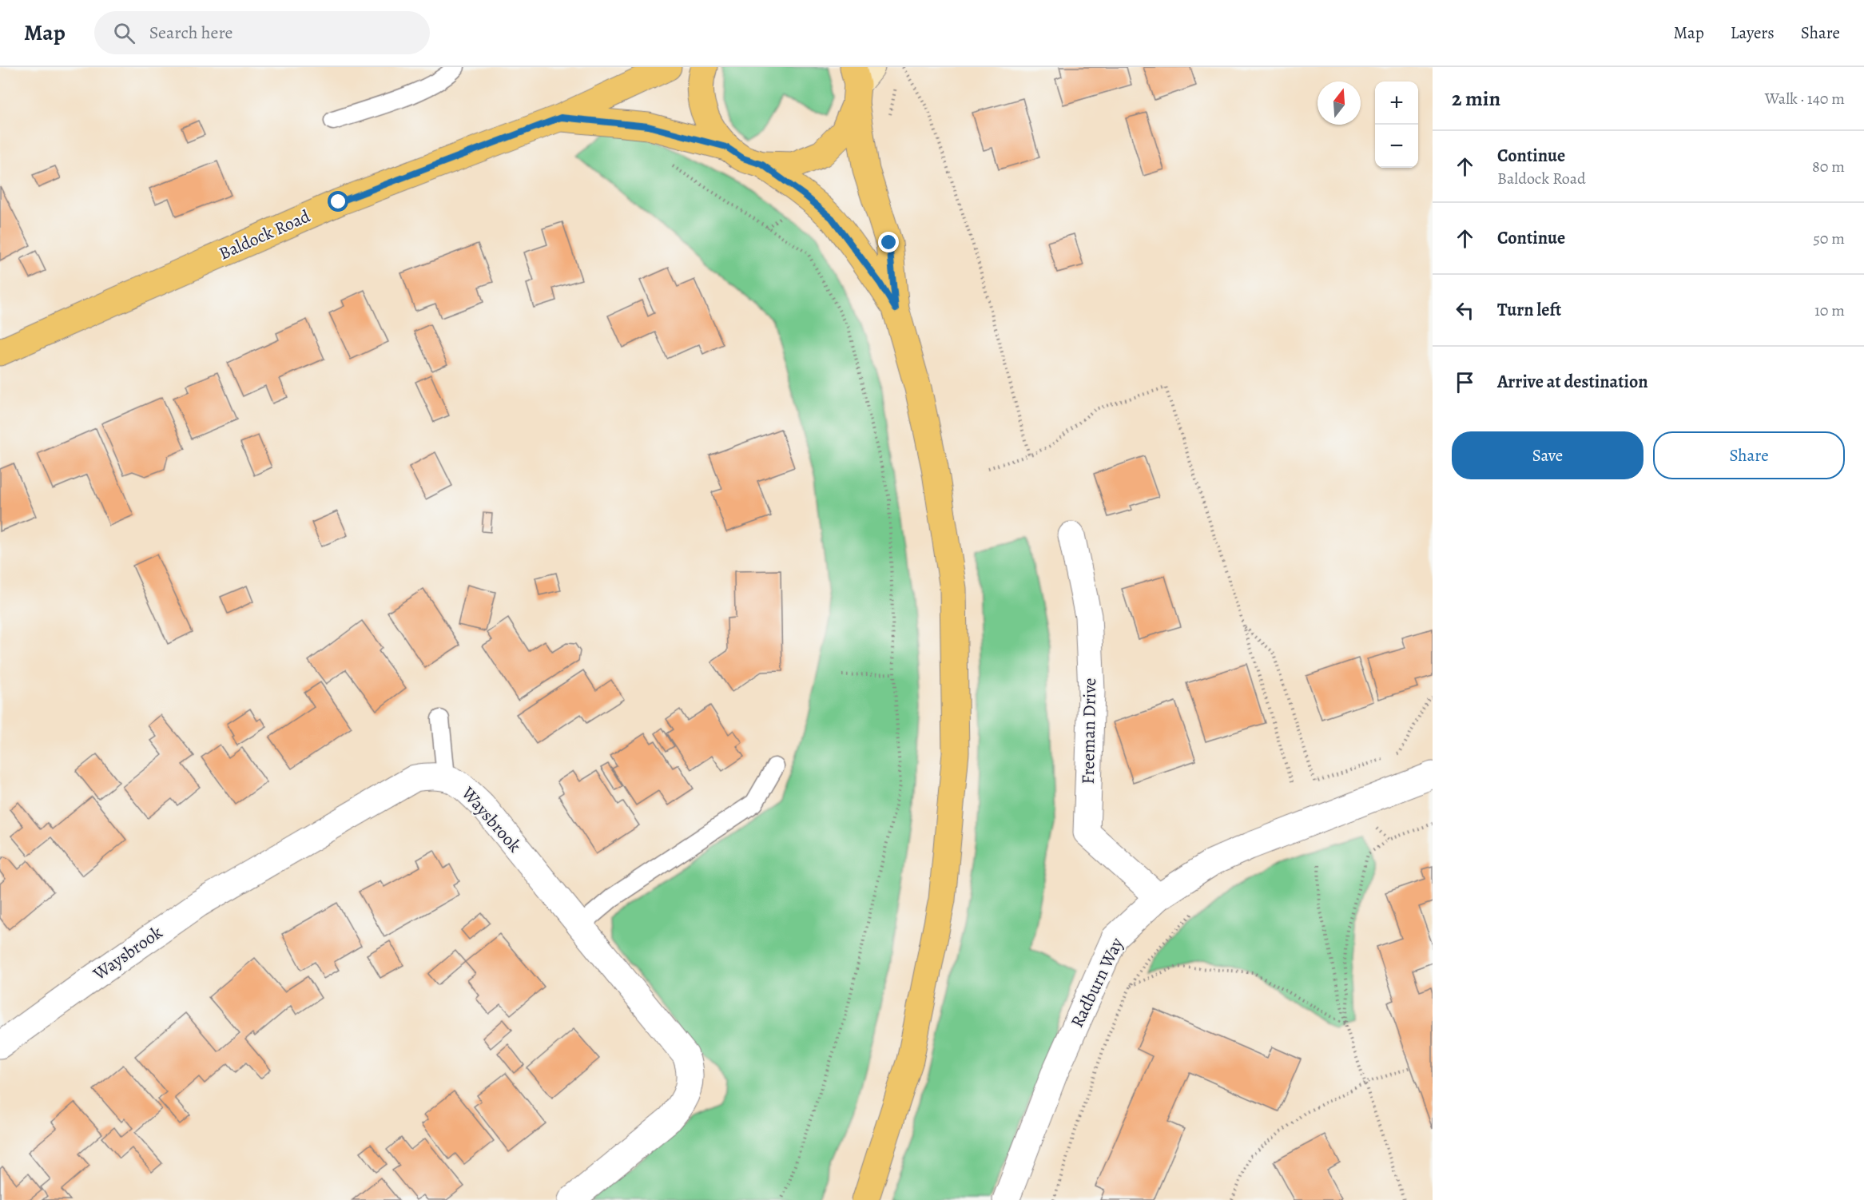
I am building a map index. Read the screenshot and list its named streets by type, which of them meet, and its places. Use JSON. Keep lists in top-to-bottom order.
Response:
{
  "streets": {
    "main road": ["Baldock Road"],
    "street": ["Freeman Drive", "Waysbrook", "Radburn Way"]
  },
  "crossings": [
    ["Freeman Drive", "Radburn Way"]
  ],
  "north": "top",
  "page": {
    "header": "Map",
    "search": "Search here",
    "nav": ["Map", "Layers", "Share"],
    "heading": ["2 min", "Walk · 140 m"],
    "map_buttons": ["+", "−"],
    "list": [
      ["Continue", "Baldock Road", "80 m"],
      ["Continue", "50 m"],
      ["Turn left", "10 m"],
      "Arrive at destination"
    ],
    "buttons": ["Save", "Share"]
  }
}
